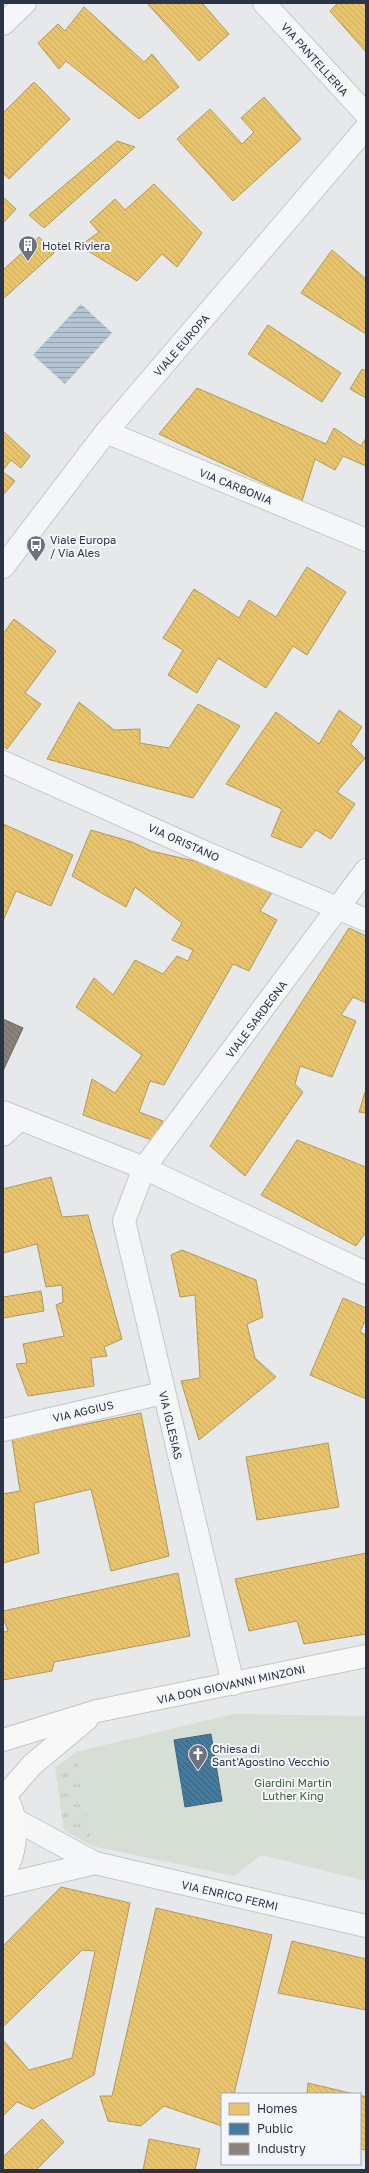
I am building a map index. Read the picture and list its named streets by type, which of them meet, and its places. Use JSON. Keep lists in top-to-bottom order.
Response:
{
  "streets": {
    "main road": ["VIA DON GIOVANNI MINZONI"],
    "street": [
      "VIA PANTELLERIA",
      "VIALE EUROPA",
      "VIA CARBONIA",
      "VIA ORISTANO",
      "VIALE SARDEGNA",
      "VIA AGGIUS",
      "VIA IGLESIAS",
      "VIA ENRICO FERMI"
    ]
  },
  "crossings": [
    ["VIALE EUROPA", "VIA CARBONIA"],
    ["VIA ORISTANO", "VIALE SARDEGNA"],
    ["VIALE SARDEGNA", "VIA IGLESIAS"],
    ["VIA AGGIUS", "VIA IGLESIAS"],
    ["VIA IGLESIAS", "VIA DON GIOVANNI MINZONI"]
  ],
  "parks": ["Giardini Martin Luther King"],
  "places": {
    "building": ["Hotel Riviera"],
    "bus stop": ["Viale Europa / Via Ales"],
    "church": ["Chiesa di Sant'Agostino Vecchio"]
  },
  "legend": ["Homes", "Public", "Industry"]
}
